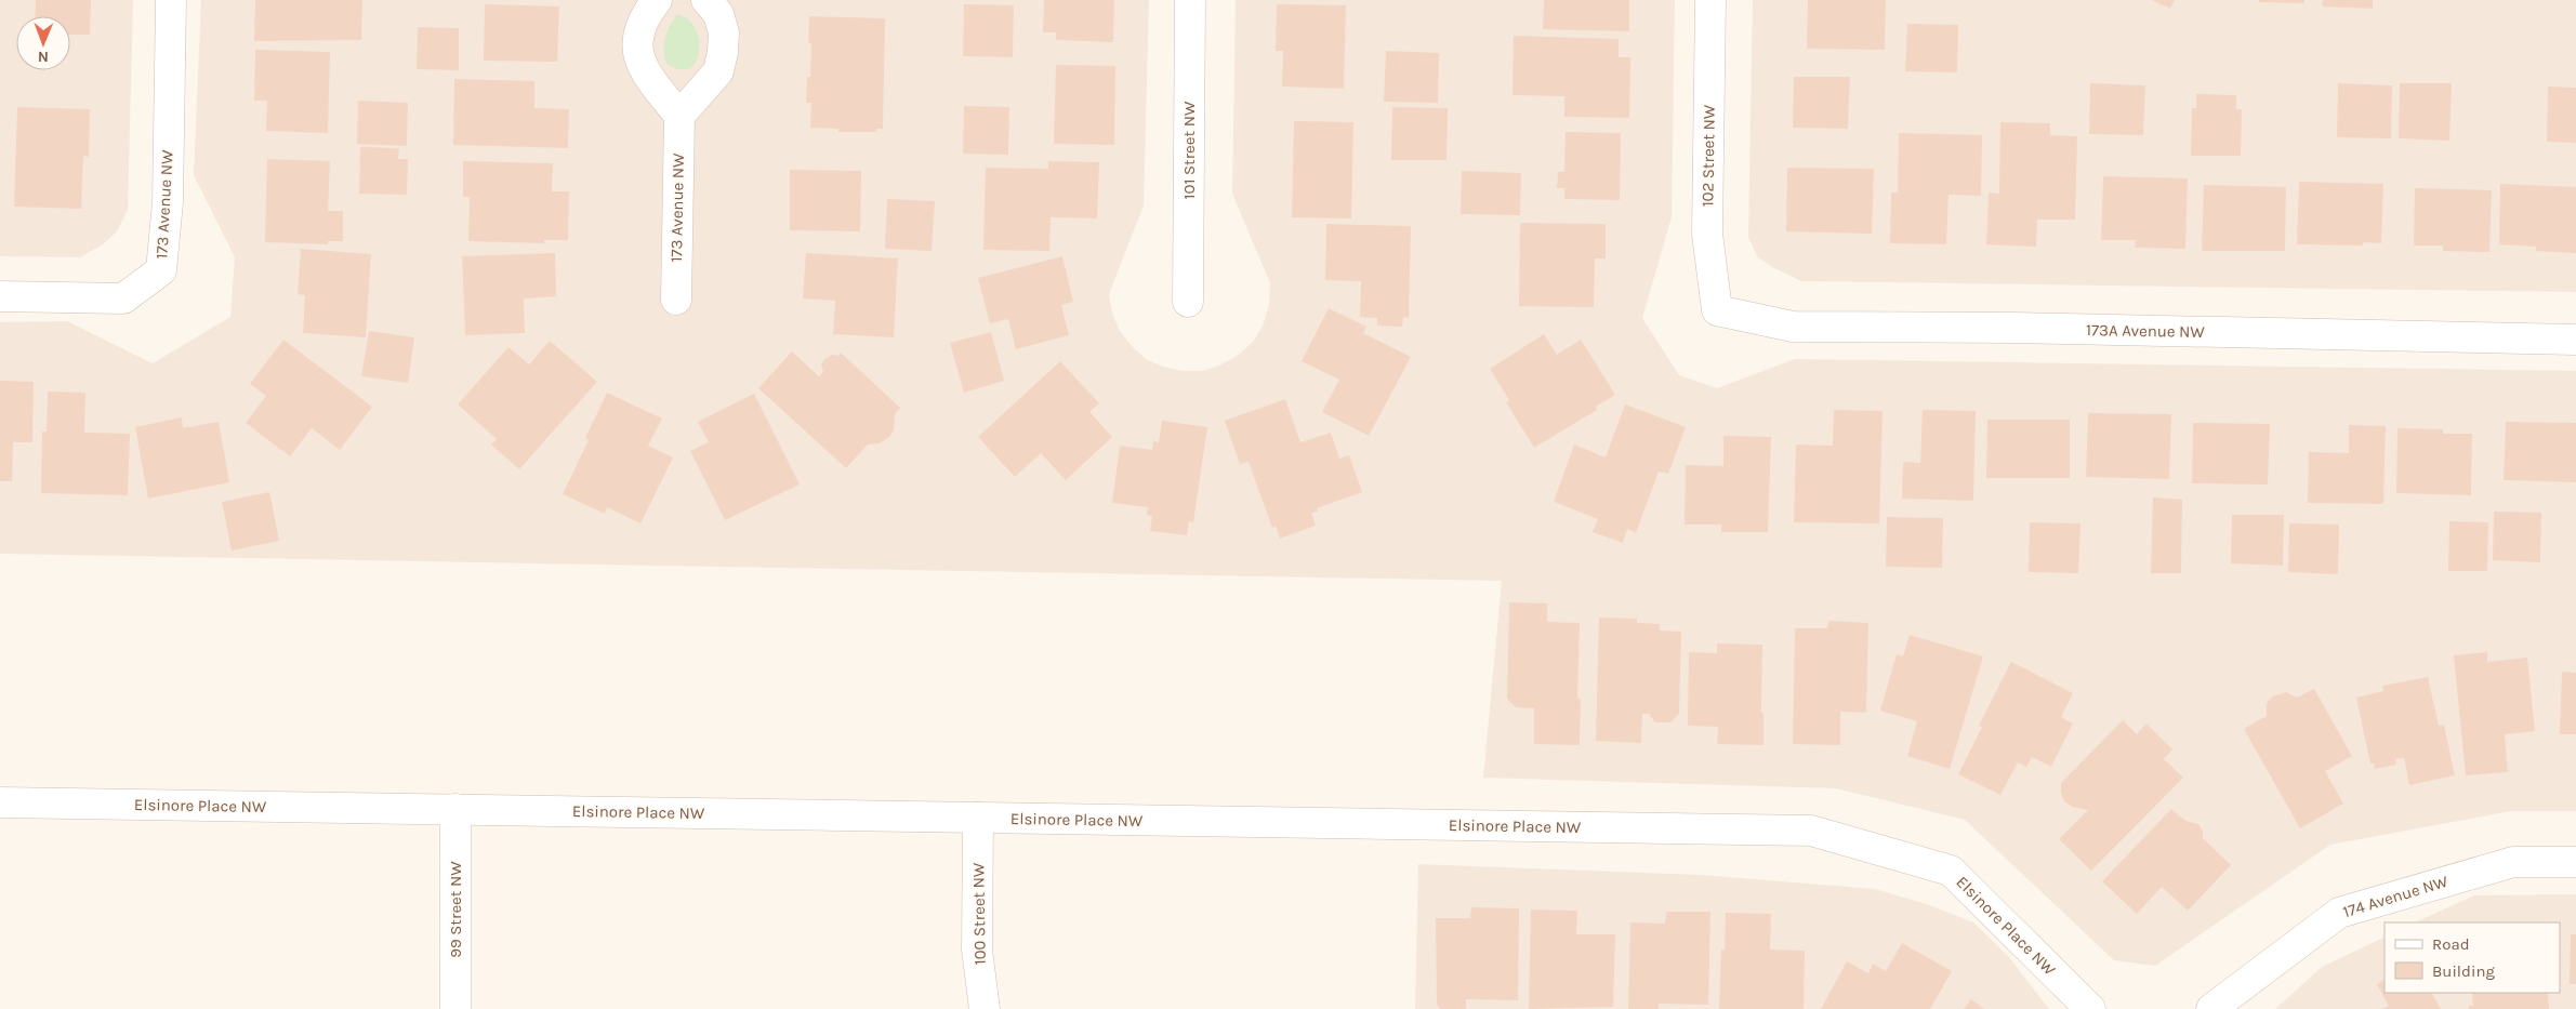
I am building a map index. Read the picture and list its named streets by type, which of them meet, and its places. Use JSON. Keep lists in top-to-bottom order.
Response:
{
  "streets": {
    "street": [
      "101 Street NW",
      "102 Street NW",
      "173 Avenue NW",
      "173A Avenue NW",
      "Elsinore Place NW",
      "174 Avenue NW",
      "99 Street NW",
      "100 Street NW"
    ]
  },
  "crossings": [
    ["102 Street NW", "173A Avenue NW"],
    ["Elsinore Place NW", "99 Street NW"],
    ["Elsinore Place NW", "100 Street NW"]
  ],
  "legend": ["Road", "Building"],
  "north": "bottom"
}
